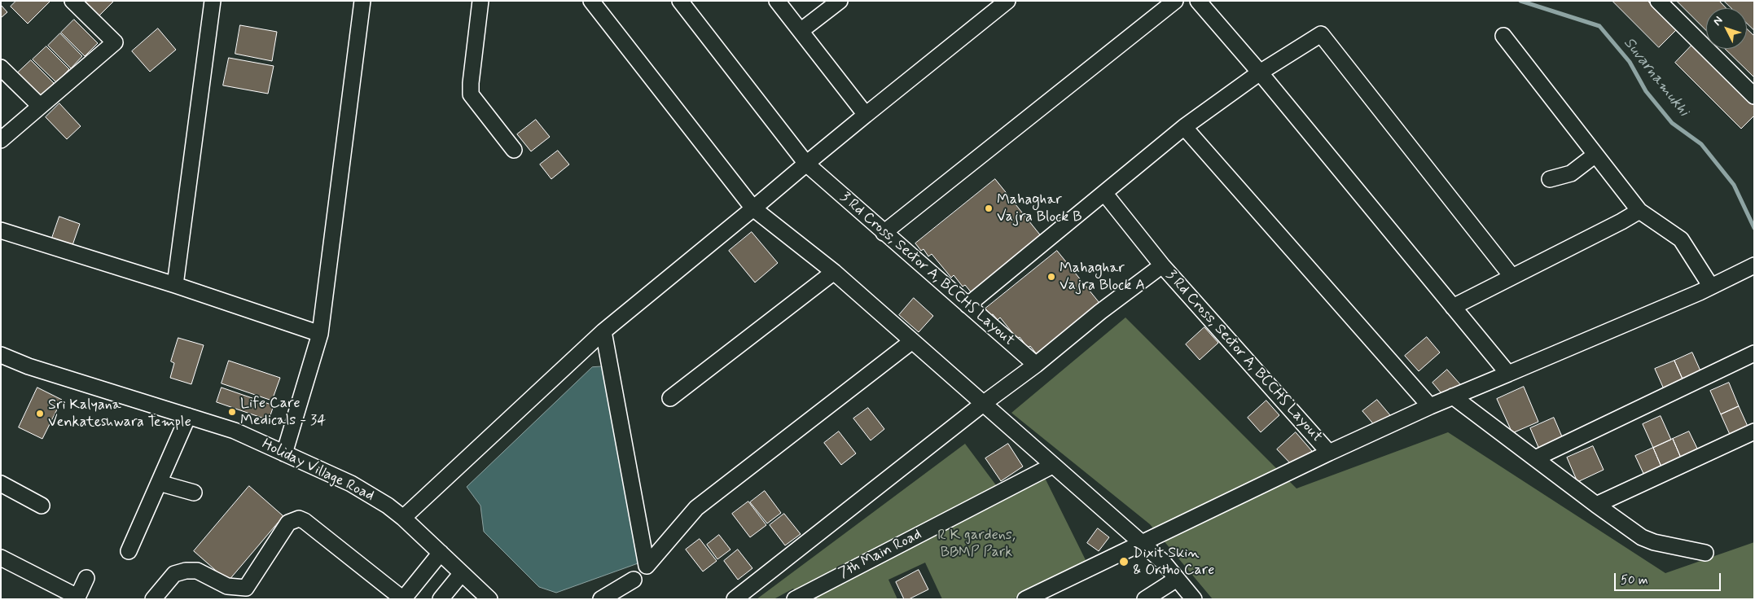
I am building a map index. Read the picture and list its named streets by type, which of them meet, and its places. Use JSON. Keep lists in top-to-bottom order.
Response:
{
  "streets": {
    "street": ["3 Rd Cross, Sector A, BCCHS Layout", "Holiday Village Road", "7th Main Road"]
  },
  "water": ["Suvarnamukhi"],
  "parks": ["R K gardens, BBMP Park"],
  "places": [
    "Mahaghar Vajra Block B",
    "Mahaghar Vajra Block A",
    "Life Care Medicals - 34",
    "Sri Kalyana Venkateshwara Temple",
    "Dixit Skin & Ortho Care"
  ],
  "scale_bar": "50 m",
  "north": "top left"
}
